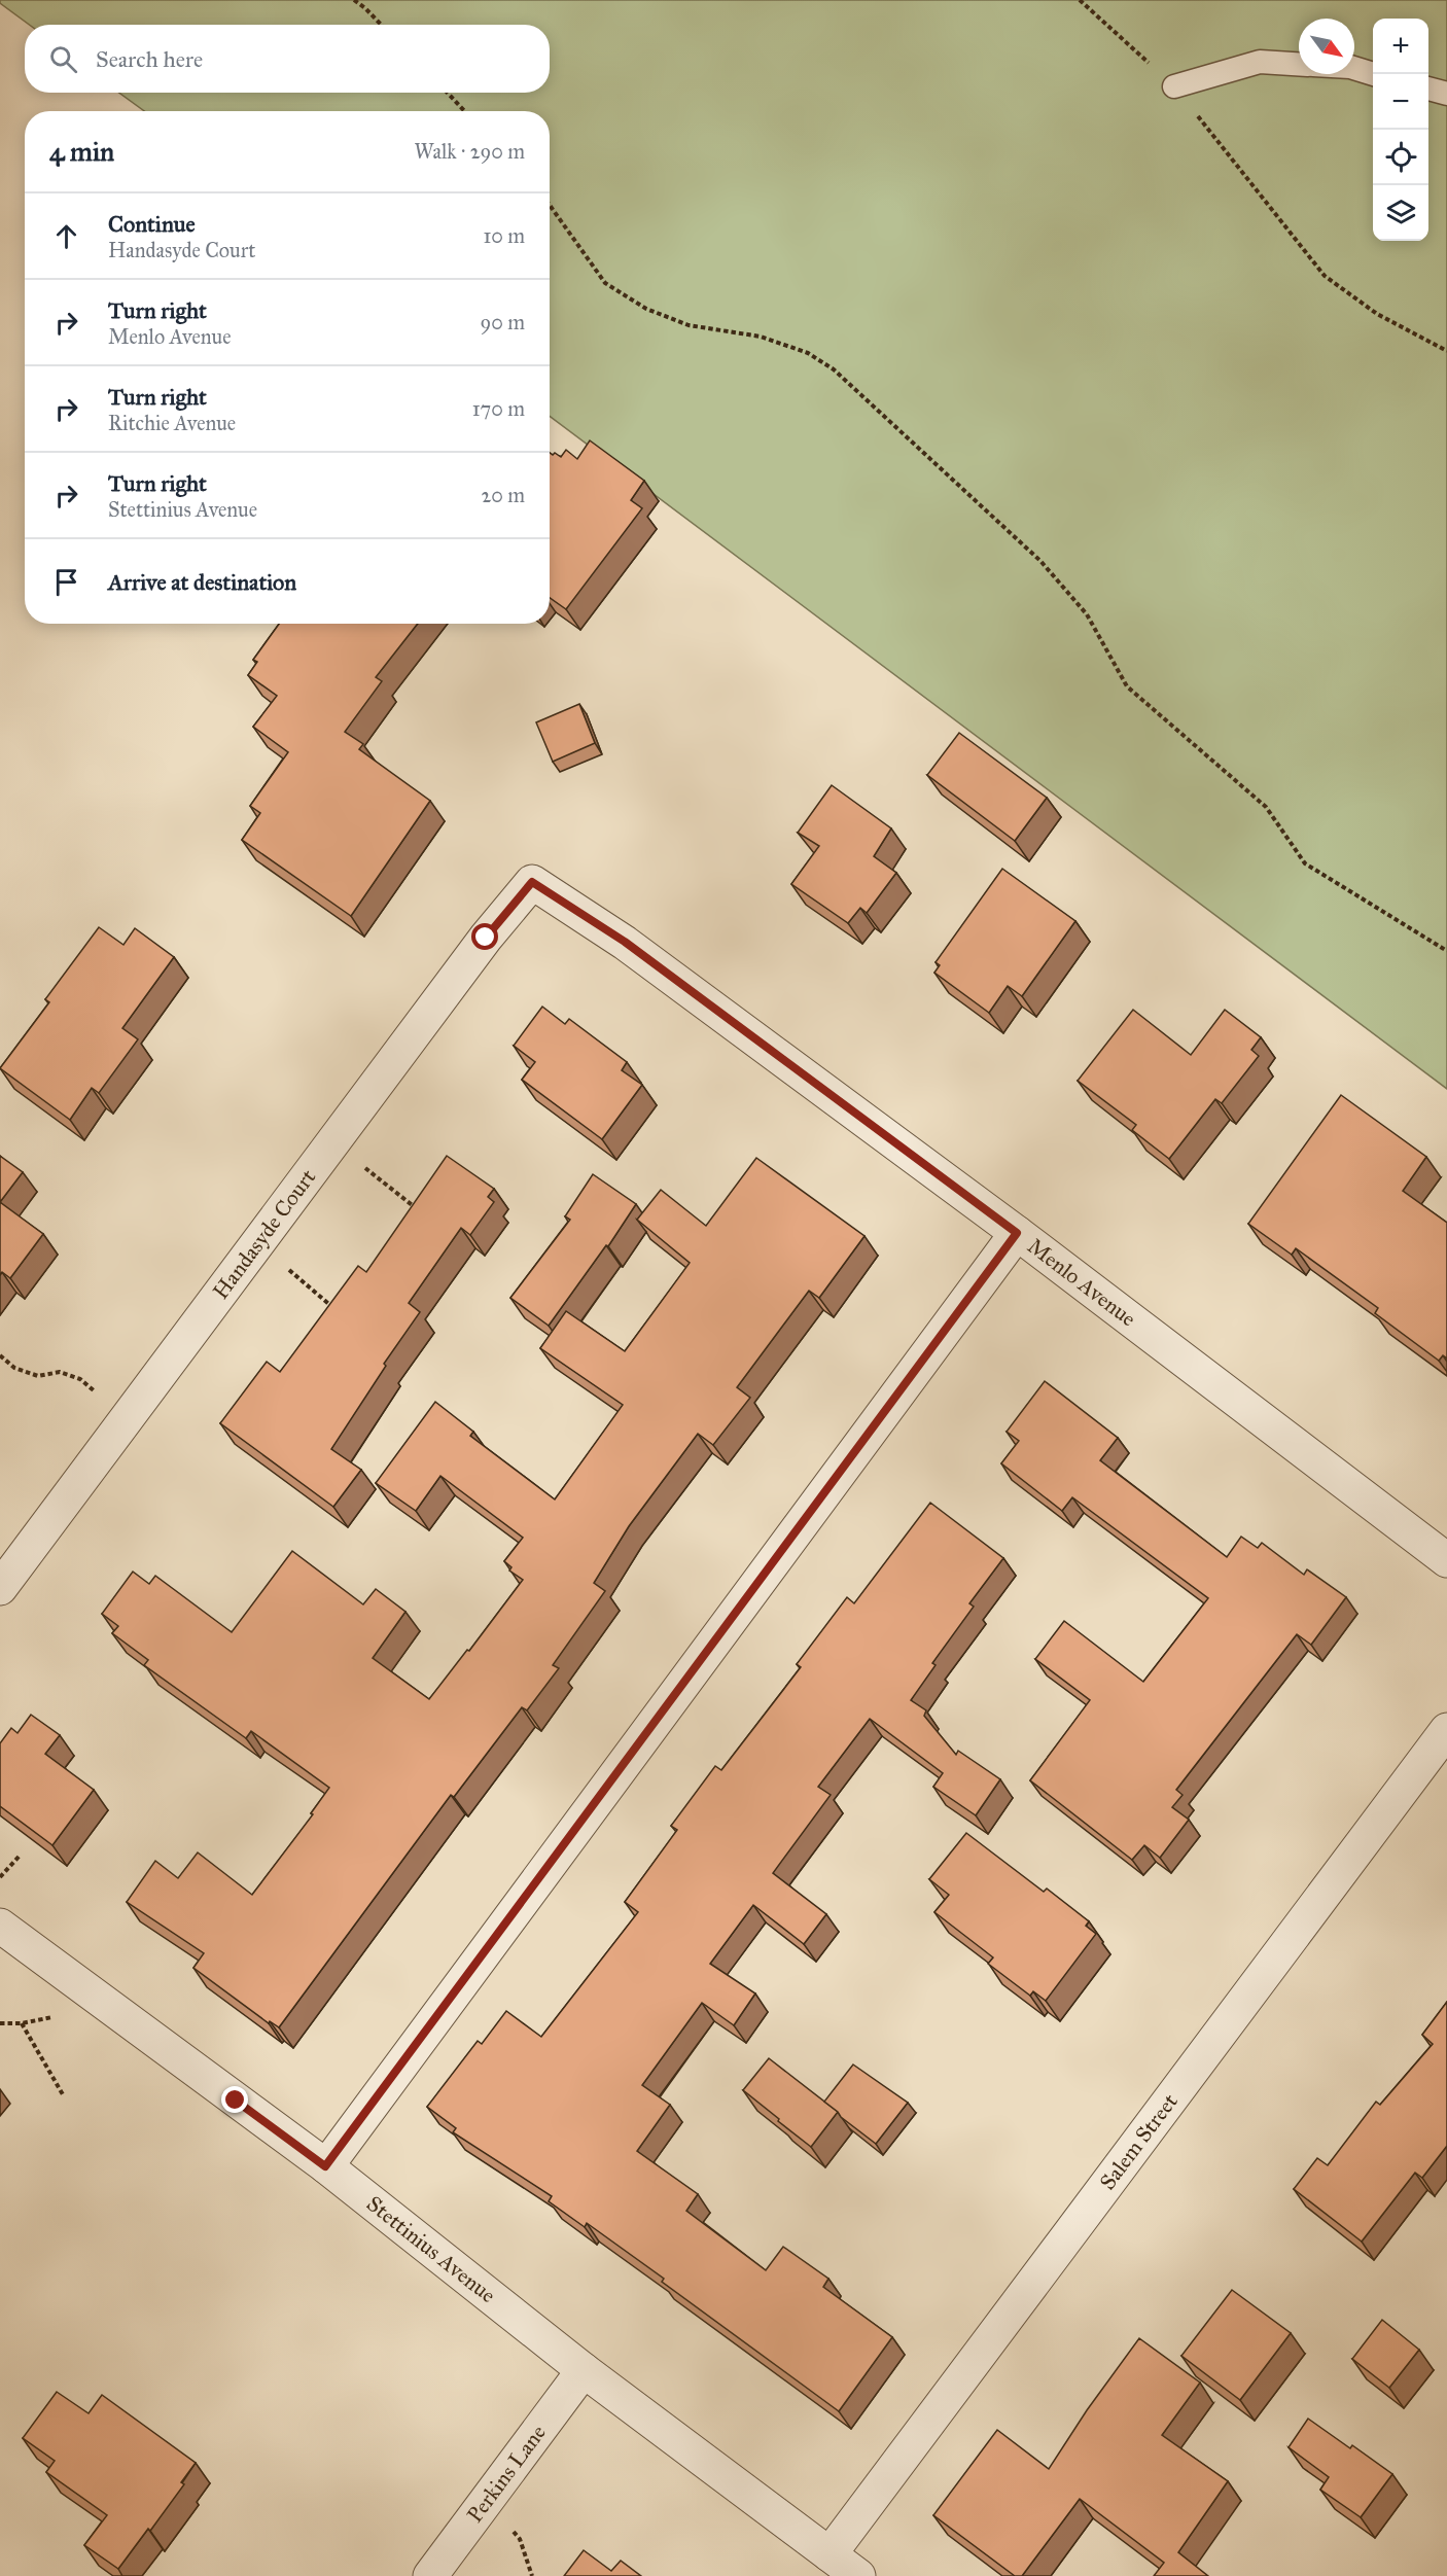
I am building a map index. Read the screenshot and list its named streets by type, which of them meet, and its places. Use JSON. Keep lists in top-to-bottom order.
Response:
{
  "streets": {
    "street": [
      "Handasyde Court",
      "Menlo Avenue",
      "Salem Street",
      "Stettinius Avenue",
      "Perkins Lane"
    ]
  },
  "crossings": [
    ["Handasyde Court", "Menlo Avenue"],
    ["Salem Street", "Stettinius Avenue"],
    ["Stettinius Avenue", "Perkins Lane"]
  ],
  "north": "bottom right",
  "page": {
    "map_buttons": ["+", "−"],
    "search": "Search here",
    "heading": ["4 min", "Walk · 290 m"],
    "list": [
      ["Continue", "Handasyde Court", "10 m"],
      ["Turn right", "Menlo Avenue", "90 m"],
      ["Turn right", "Ritchie Avenue", "170 m"],
      ["Turn right", "Stettinius Avenue", "20 m"],
      "Arrive at destination"
    ]
  }
}
